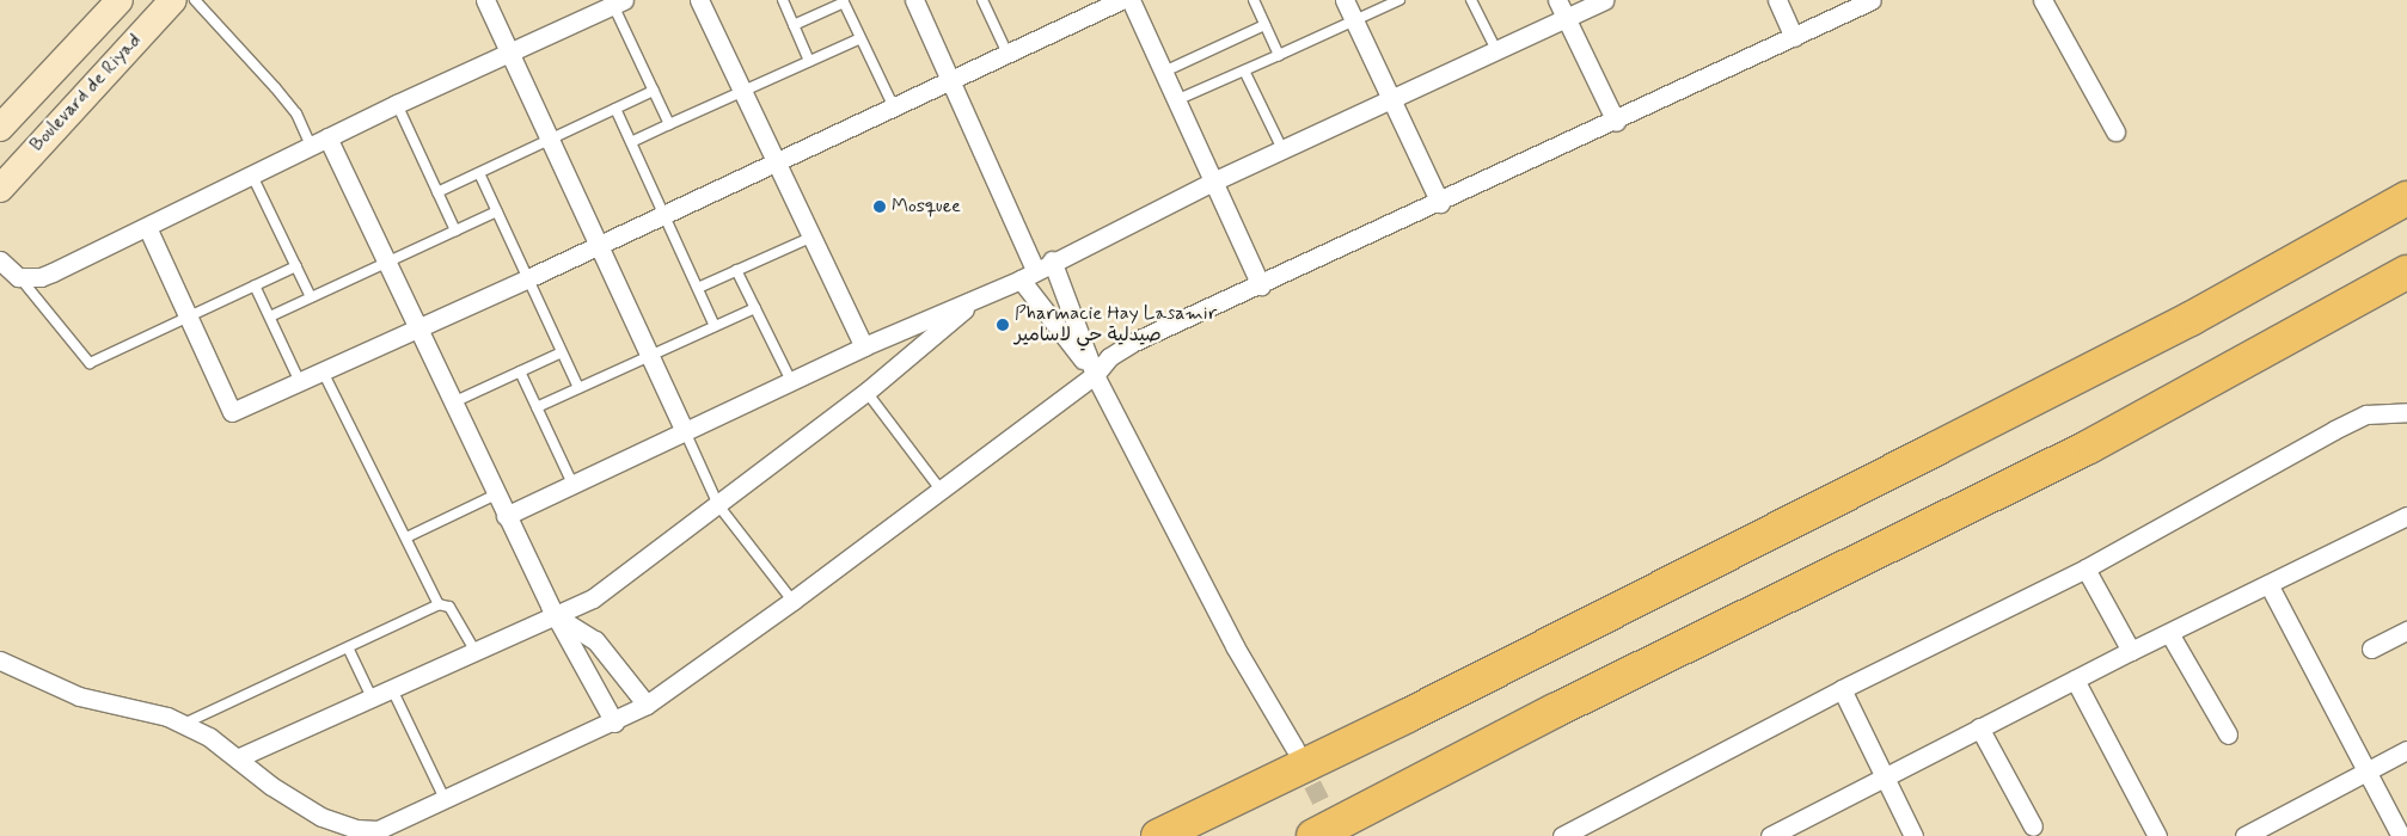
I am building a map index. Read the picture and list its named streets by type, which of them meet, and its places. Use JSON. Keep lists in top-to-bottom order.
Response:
{
  "streets": {
    "main road": ["Boulevard de Riyad"]
  },
  "places": ["Mosquee", "Pharmacie Hay Lasamir صيدلية حي لاسامير"]
}
